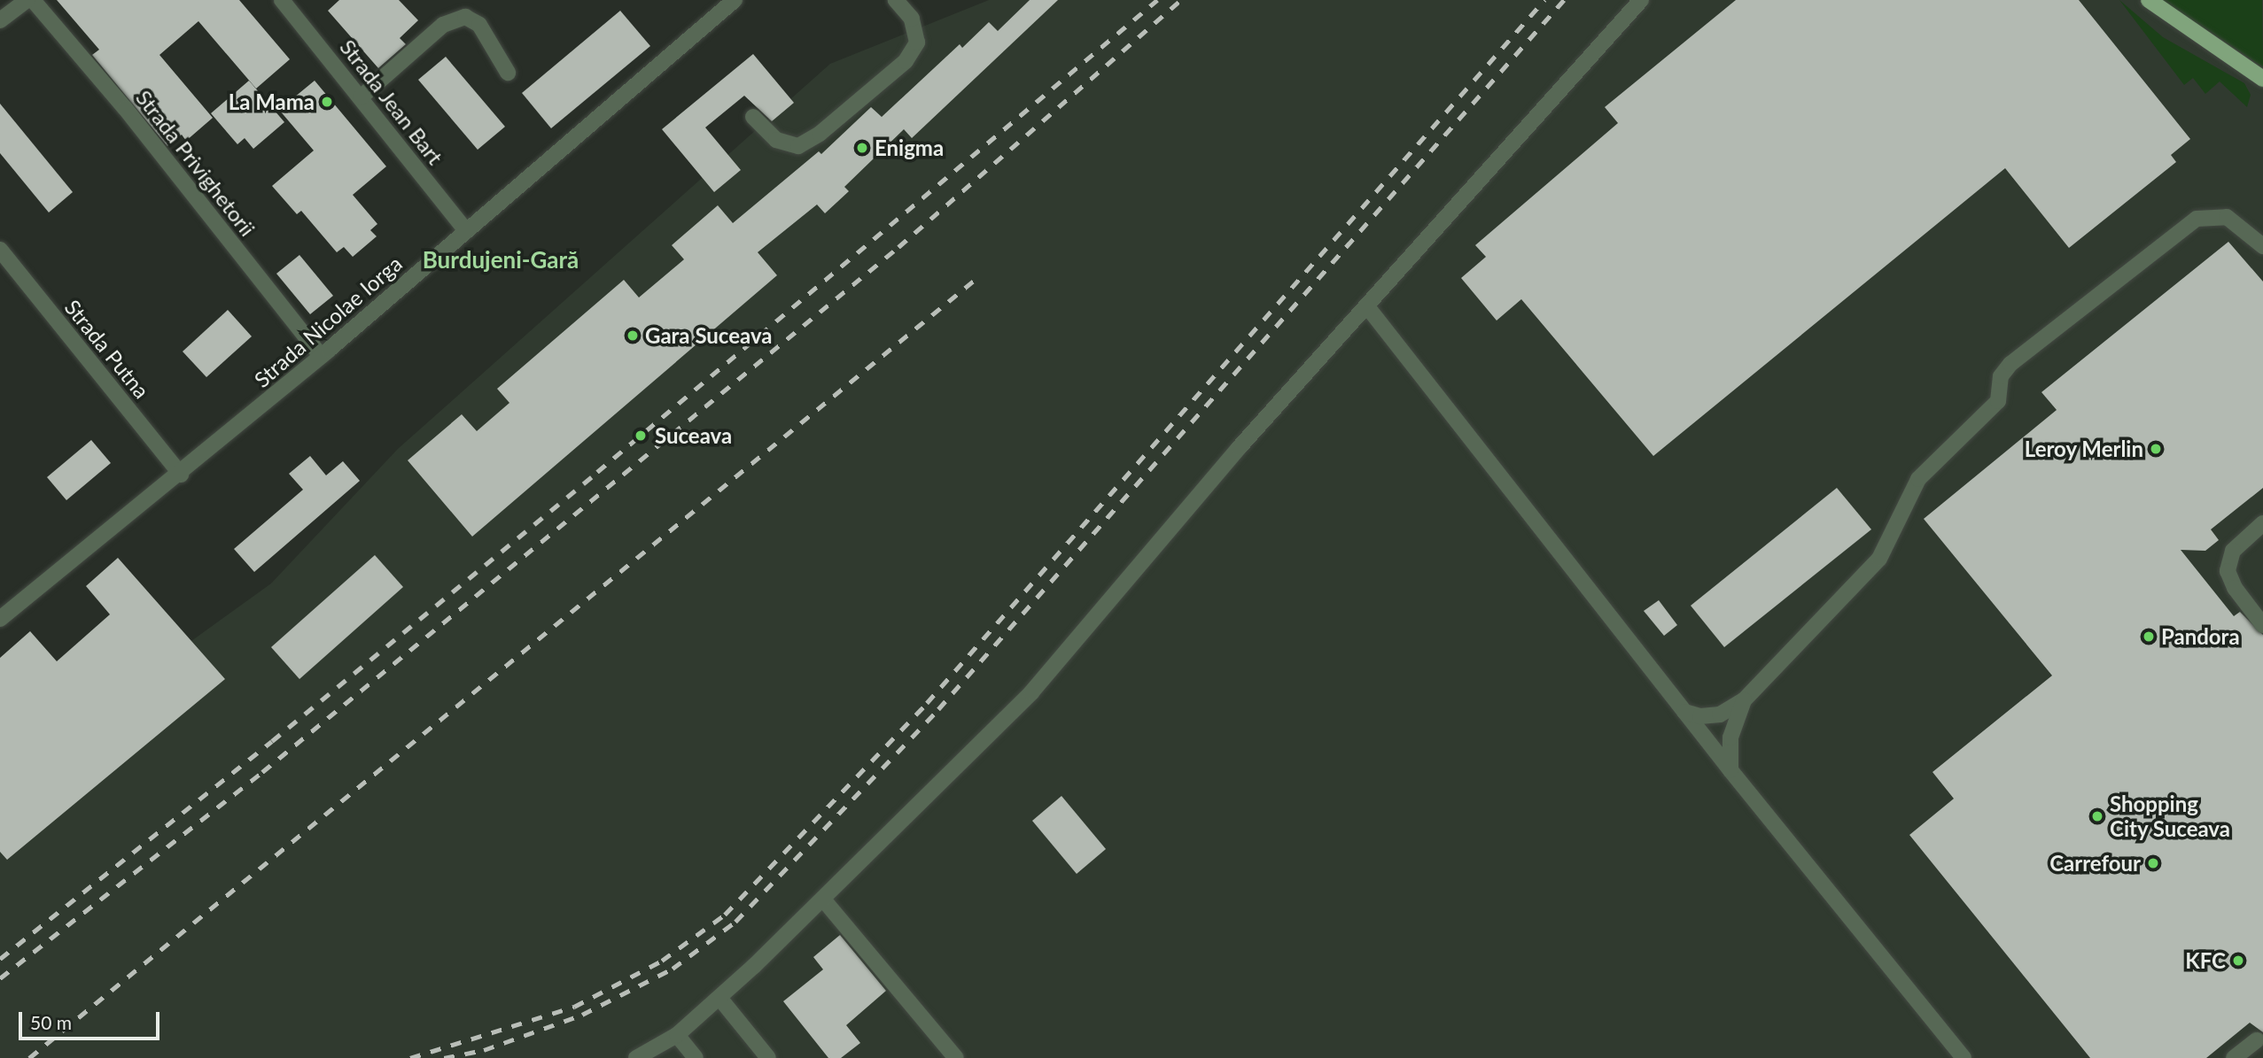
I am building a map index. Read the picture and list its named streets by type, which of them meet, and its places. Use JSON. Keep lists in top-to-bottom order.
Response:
{
  "streets": {
    "street": [
      "Strada Jean Bart",
      "Strada Privighetorii",
      "Strada Nicolae Iorga",
      "Strada Putna"
    ]
  },
  "crossings": [
    ["Strada Jean Bart", "Strada Nicolae Iorga"],
    ["Strada Privighetorii", "Strada Nicolae Iorga"],
    ["Strada Nicolae Iorga", "Strada Putna"]
  ],
  "districts": ["Burdujeni-Gară"],
  "places": [
    "La Mama",
    "Enigma",
    "Gara Suceava",
    "Suceava",
    "Leroy Merlin",
    "Pandora",
    "Shopping City Suceava",
    "Carrefour",
    "KFC"
  ],
  "scale_bar": "50 m"
}
